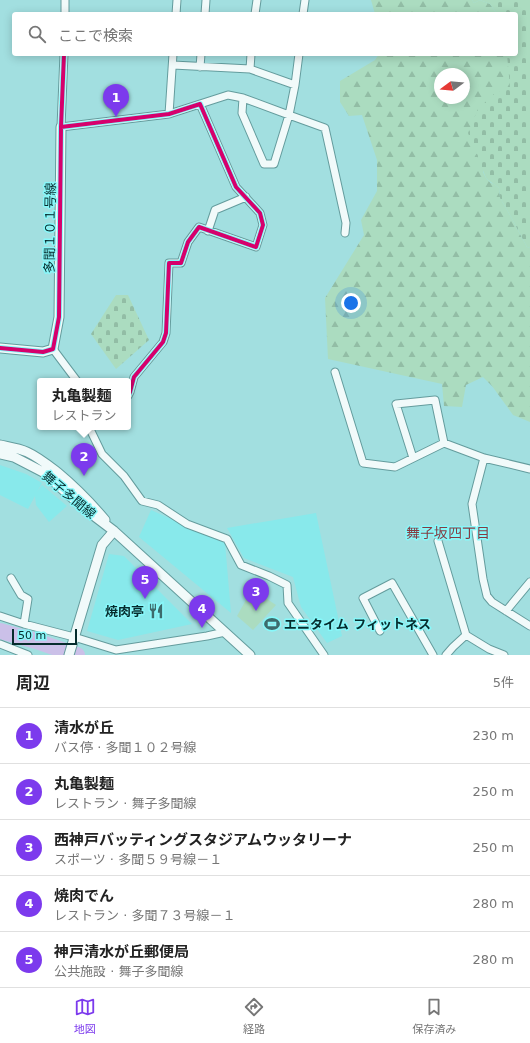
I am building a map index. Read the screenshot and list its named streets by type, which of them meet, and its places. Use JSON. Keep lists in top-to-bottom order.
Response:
{
  "streets": {
    "street": ["多聞１０１号線", "舞子多聞線"]
  },
  "districts": ["舞子坂四丁目"],
  "places": {
    "restaurant": ["焼肉亭"],
    "sports": ["エニタイム フィットネス"]
  },
  "scale_bar": "50 m",
  "north": "left",
  "page": {
    "search": "ここで検索",
    "pins": [
      "1",
      "2",
      "5",
      "3",
      "4"
    ],
    "popup": ["丸亀製麺", "レストラン"],
    "scale": "50 m",
    "heading": ["周辺", "5件"],
    "list": [
      {
        "mark": "1",
        "name": "清水が丘",
        "note": "バス停 · 多聞１０２号線",
        "value": "230 m"
      },
      {
        "mark": "2",
        "name": "丸亀製麺",
        "note": "レストラン · 舞子多聞線",
        "value": "250 m"
      },
      {
        "mark": "3",
        "name": "西神戸バッティングスタジアムウッタリーナ",
        "note": "スポーツ · 多聞５９号線－１",
        "value": "250 m"
      },
      {
        "mark": "4",
        "name": "焼肉でん",
        "note": "レストラン · 多聞７３号線－１",
        "value": "280 m"
      },
      {
        "mark": "5",
        "name": "神戸清水が丘郵便局",
        "note": "公共施設 · 舞子多聞線",
        "value": "280 m"
      }
    ],
    "nav": ["地図", "経路", "保存済み"]
  }
}
